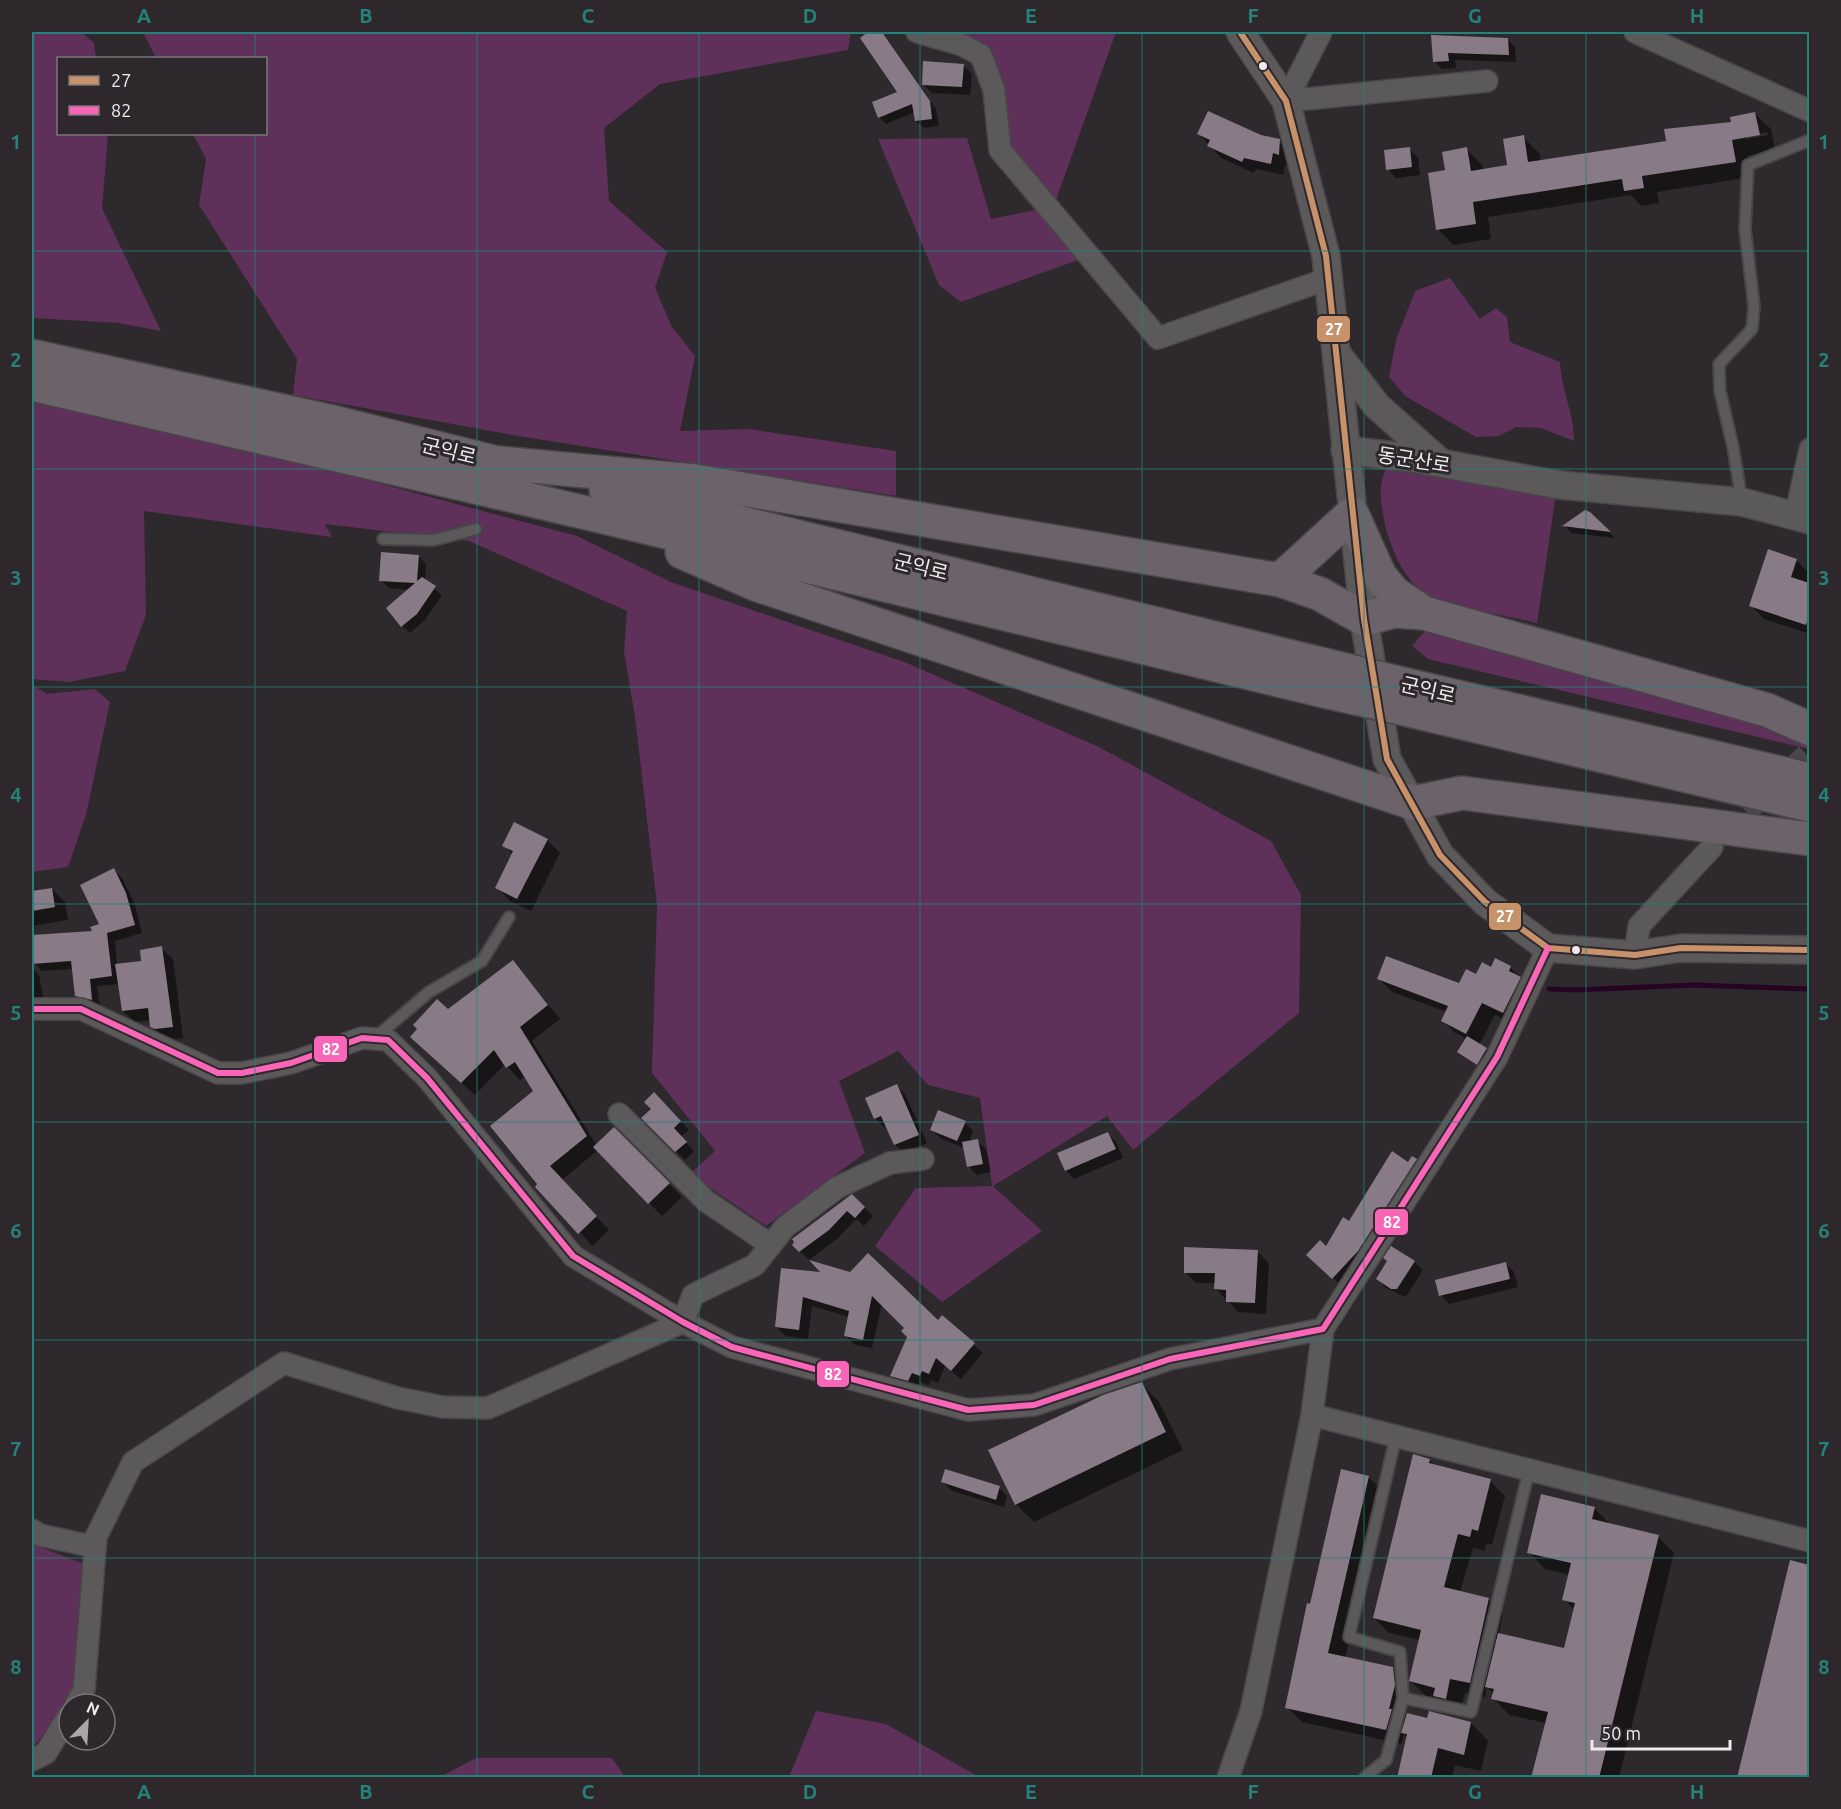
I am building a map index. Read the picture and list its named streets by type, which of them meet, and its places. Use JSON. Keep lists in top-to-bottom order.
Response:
{
  "streets": {
    "highway": ["군익로"],
    "street": ["동군산로"]
  },
  "lines": ["transit line 27", "transit line 82"],
  "legend": ["27", "82"],
  "scale_bar": "50 m",
  "north": "top right",
  "grid": {
    "columns": [
      "A",
      "B",
      "C",
      "D",
      "E",
      "F",
      "G",
      "H"
    ],
    "rows": [
      "1",
      "2",
      "3",
      "4",
      "5",
      "6",
      "7",
      "8"
    ]
  }
}
